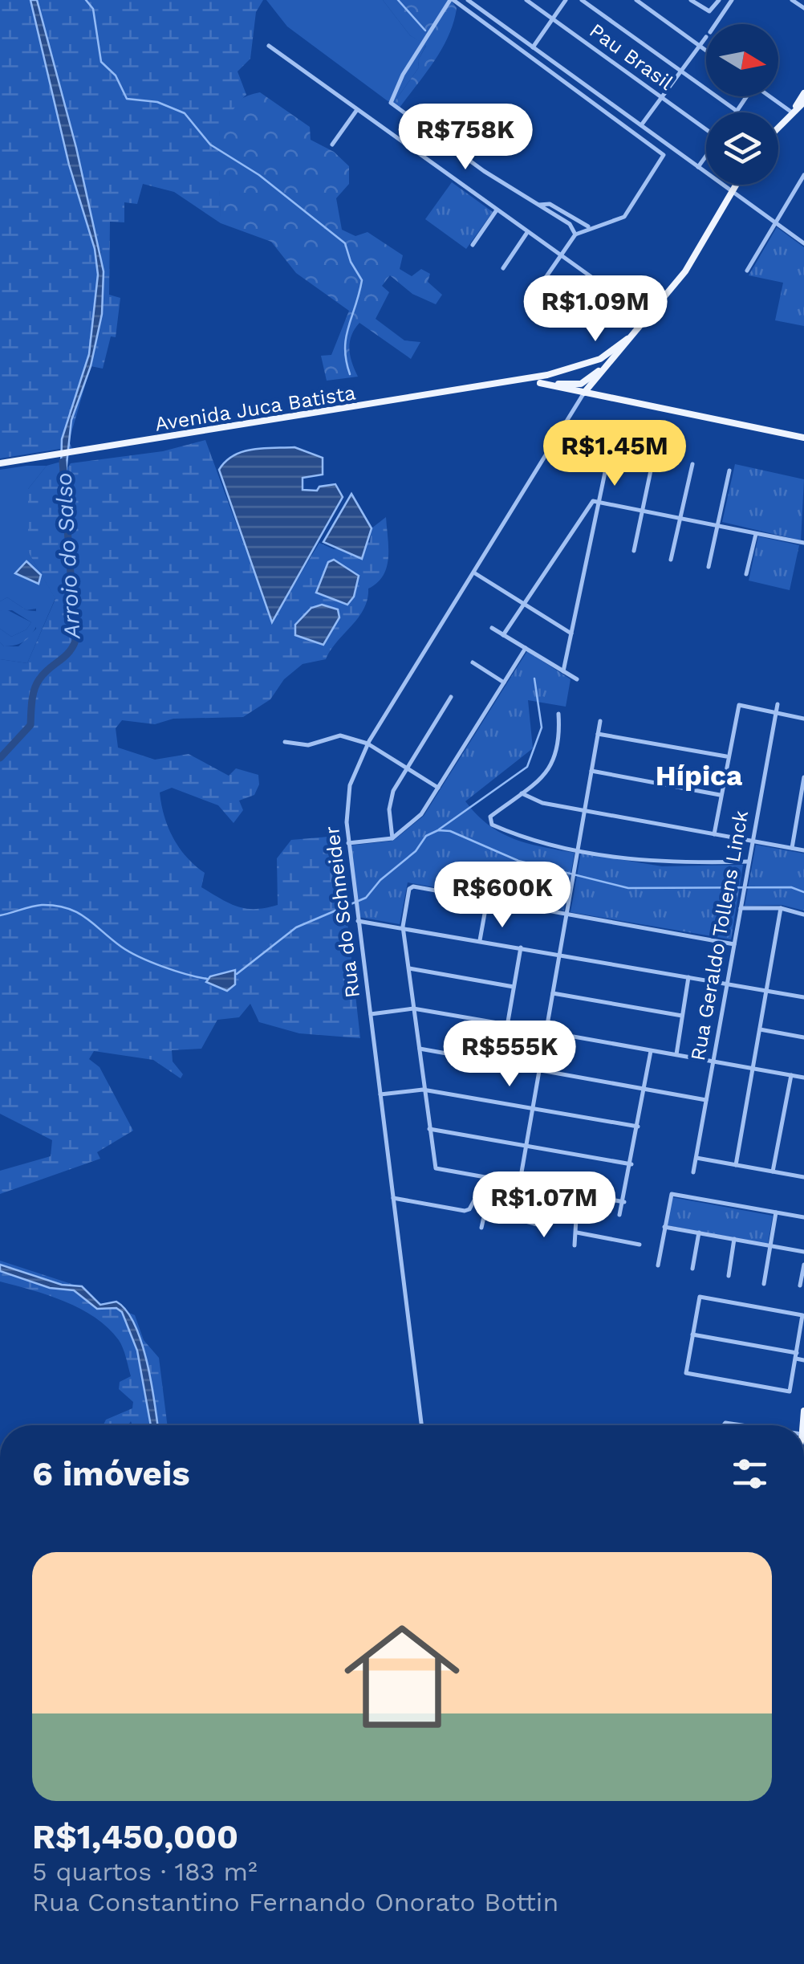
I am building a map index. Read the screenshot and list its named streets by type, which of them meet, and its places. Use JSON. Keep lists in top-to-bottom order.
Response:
{
  "streets": {
    "main road": ["Avenida Juca Batista"],
    "street": ["Pau Brasil", "Rua do Schneider", "Rua Geraldo Tollens Linck"]
  },
  "crossings": [
    ["Avenida Juca Batista", "Rua do Schneider"]
  ],
  "districts": ["Hípica"],
  "water": ["Arroio do Salso"],
  "north": "right",
  "page": {
    "price": [
      "R$758K",
      "R$1.09M",
      "R$1.45M",
      "R$600K",
      "R$555K",
      "R$1.07M"
    ],
    "heading": "6 imóveis",
    "list": [
      {
        "name": "R$1,450,000",
        "note": "5 quartos · 183 m² · Rua Constantino Fernando Onorato Bottin"
      }
    ]
  }
}
